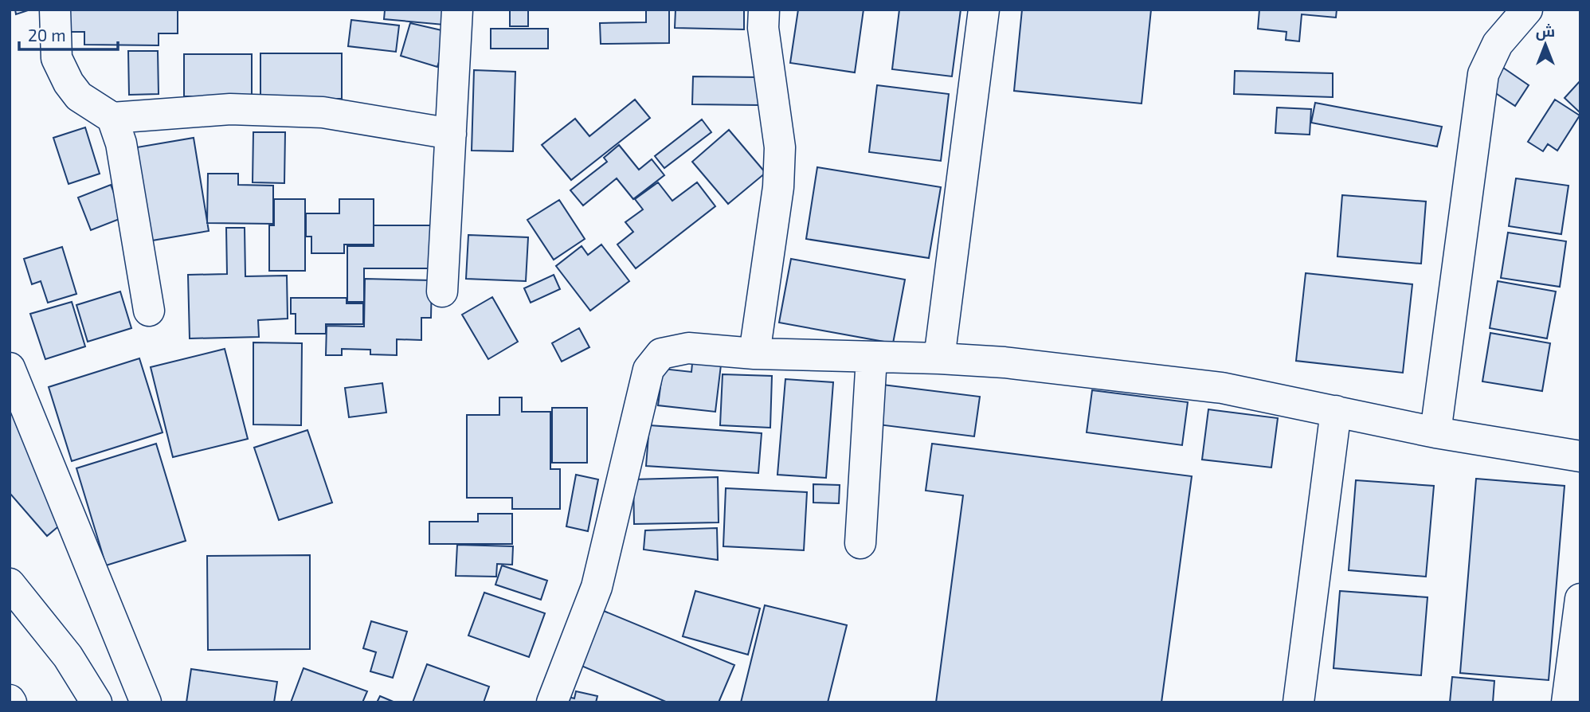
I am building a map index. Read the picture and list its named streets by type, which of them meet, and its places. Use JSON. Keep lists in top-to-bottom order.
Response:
{
  "scale_bar": "20 m",
  "north": "top"
}
